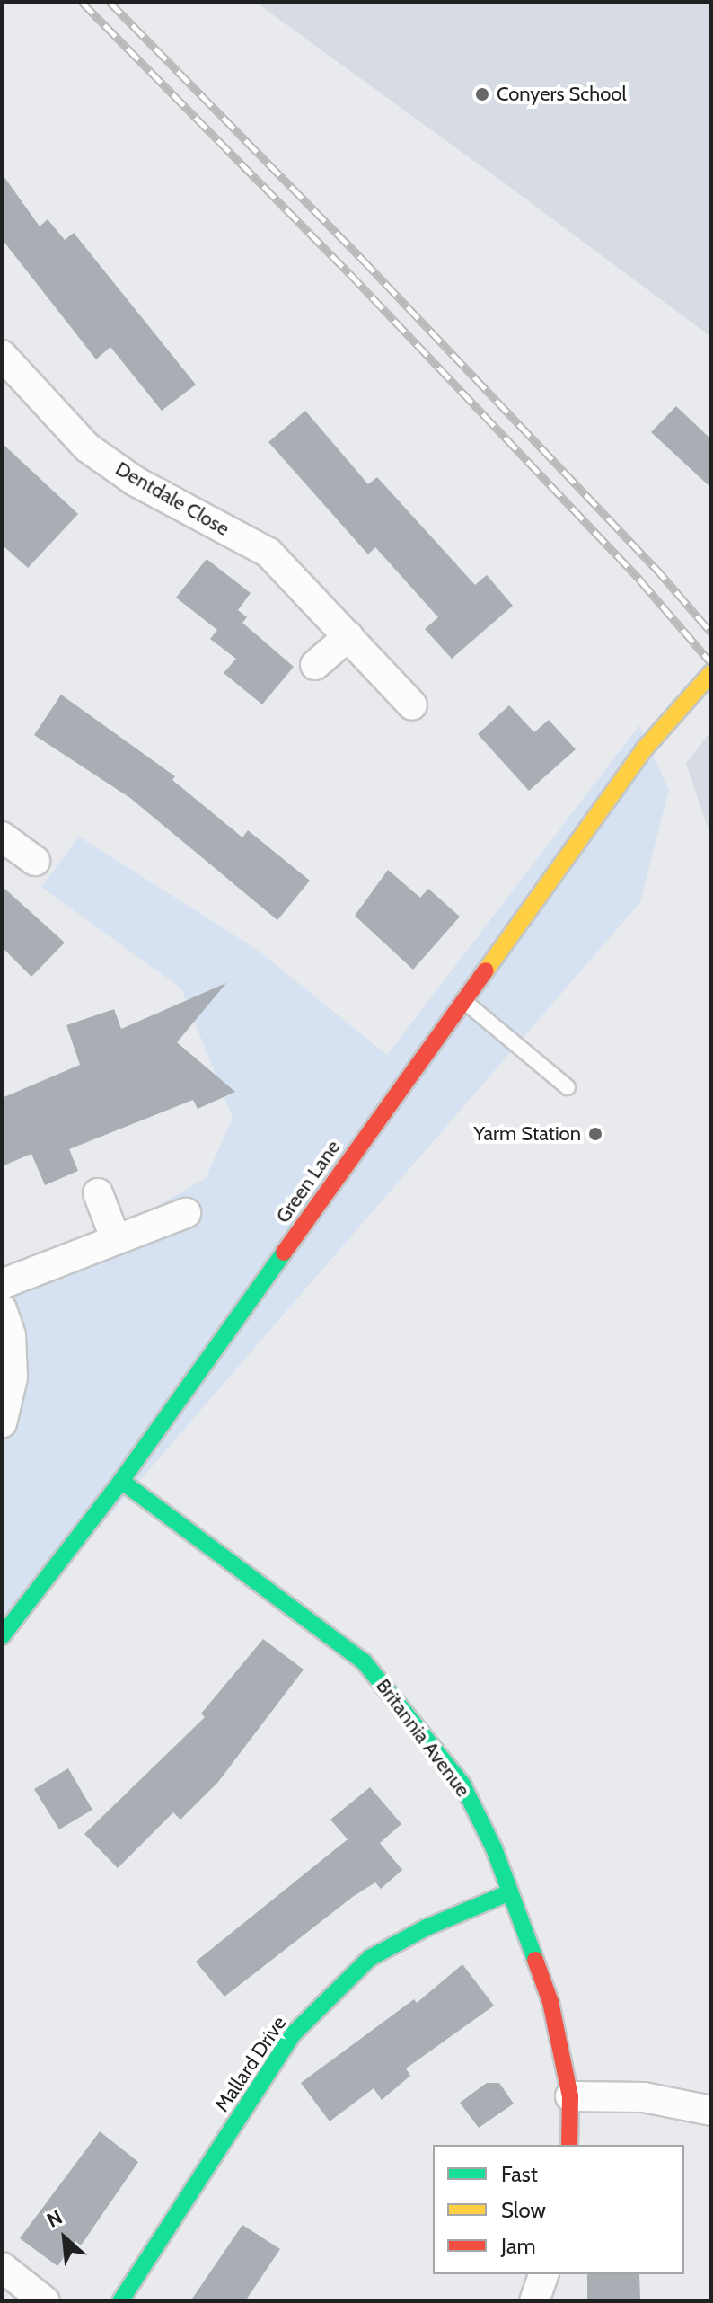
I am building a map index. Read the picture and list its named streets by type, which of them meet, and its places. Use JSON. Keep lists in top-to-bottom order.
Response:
{
  "streets": {
    "street": [
      "Dentdale Close",
      "Green Lane",
      "Britannia Avenue",
      "Mallard Drive"
    ]
  },
  "crossings": [
    ["Green Lane", "Britannia Avenue"],
    ["Britannia Avenue", "Mallard Drive"]
  ],
  "places": ["Conyers School", "Yarm Station"],
  "legend": ["Fast", "Slow", "Jam"],
  "north": "top left"
}
